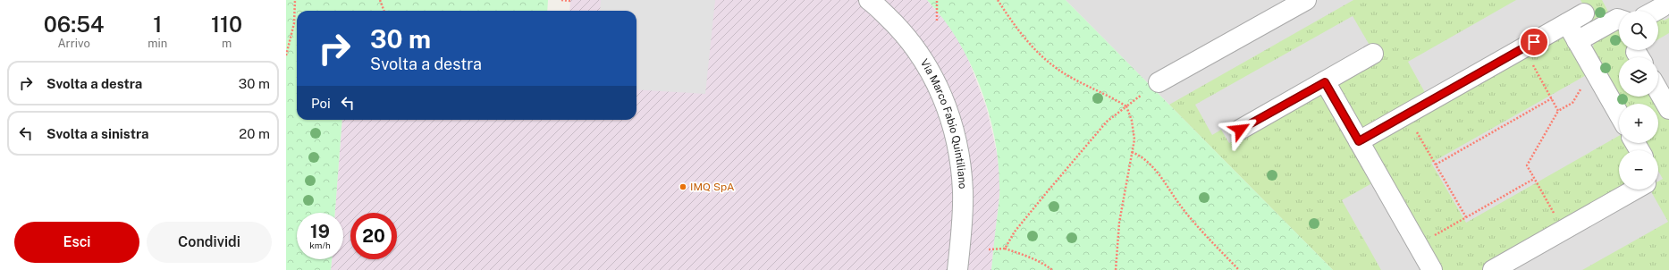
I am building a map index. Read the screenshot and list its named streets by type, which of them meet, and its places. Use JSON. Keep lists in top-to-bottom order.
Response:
{
  "streets": {
    "street": ["Via Marco Fabio Quintiliano"]
  },
  "places": ["IMQ SpA"],
  "page": {
    "eta": [
      "06:54",
      "Arrivo",
      "1",
      "min",
      "110",
      "m"
    ],
    "map_buttons": ["+", "−"],
    "turn": ["30 m", "Svolta a destra"],
    "list": [
      {
        "name": "Svolta a destra",
        "value": "30 m"
      },
      {
        "name": "Svolta a sinistra",
        "value": "20 m"
      }
    ],
    "then": "Poi",
    "speed": "19 km/h",
    "limit": "20",
    "buttons": ["Esci", "Condividi"]
  }
}
